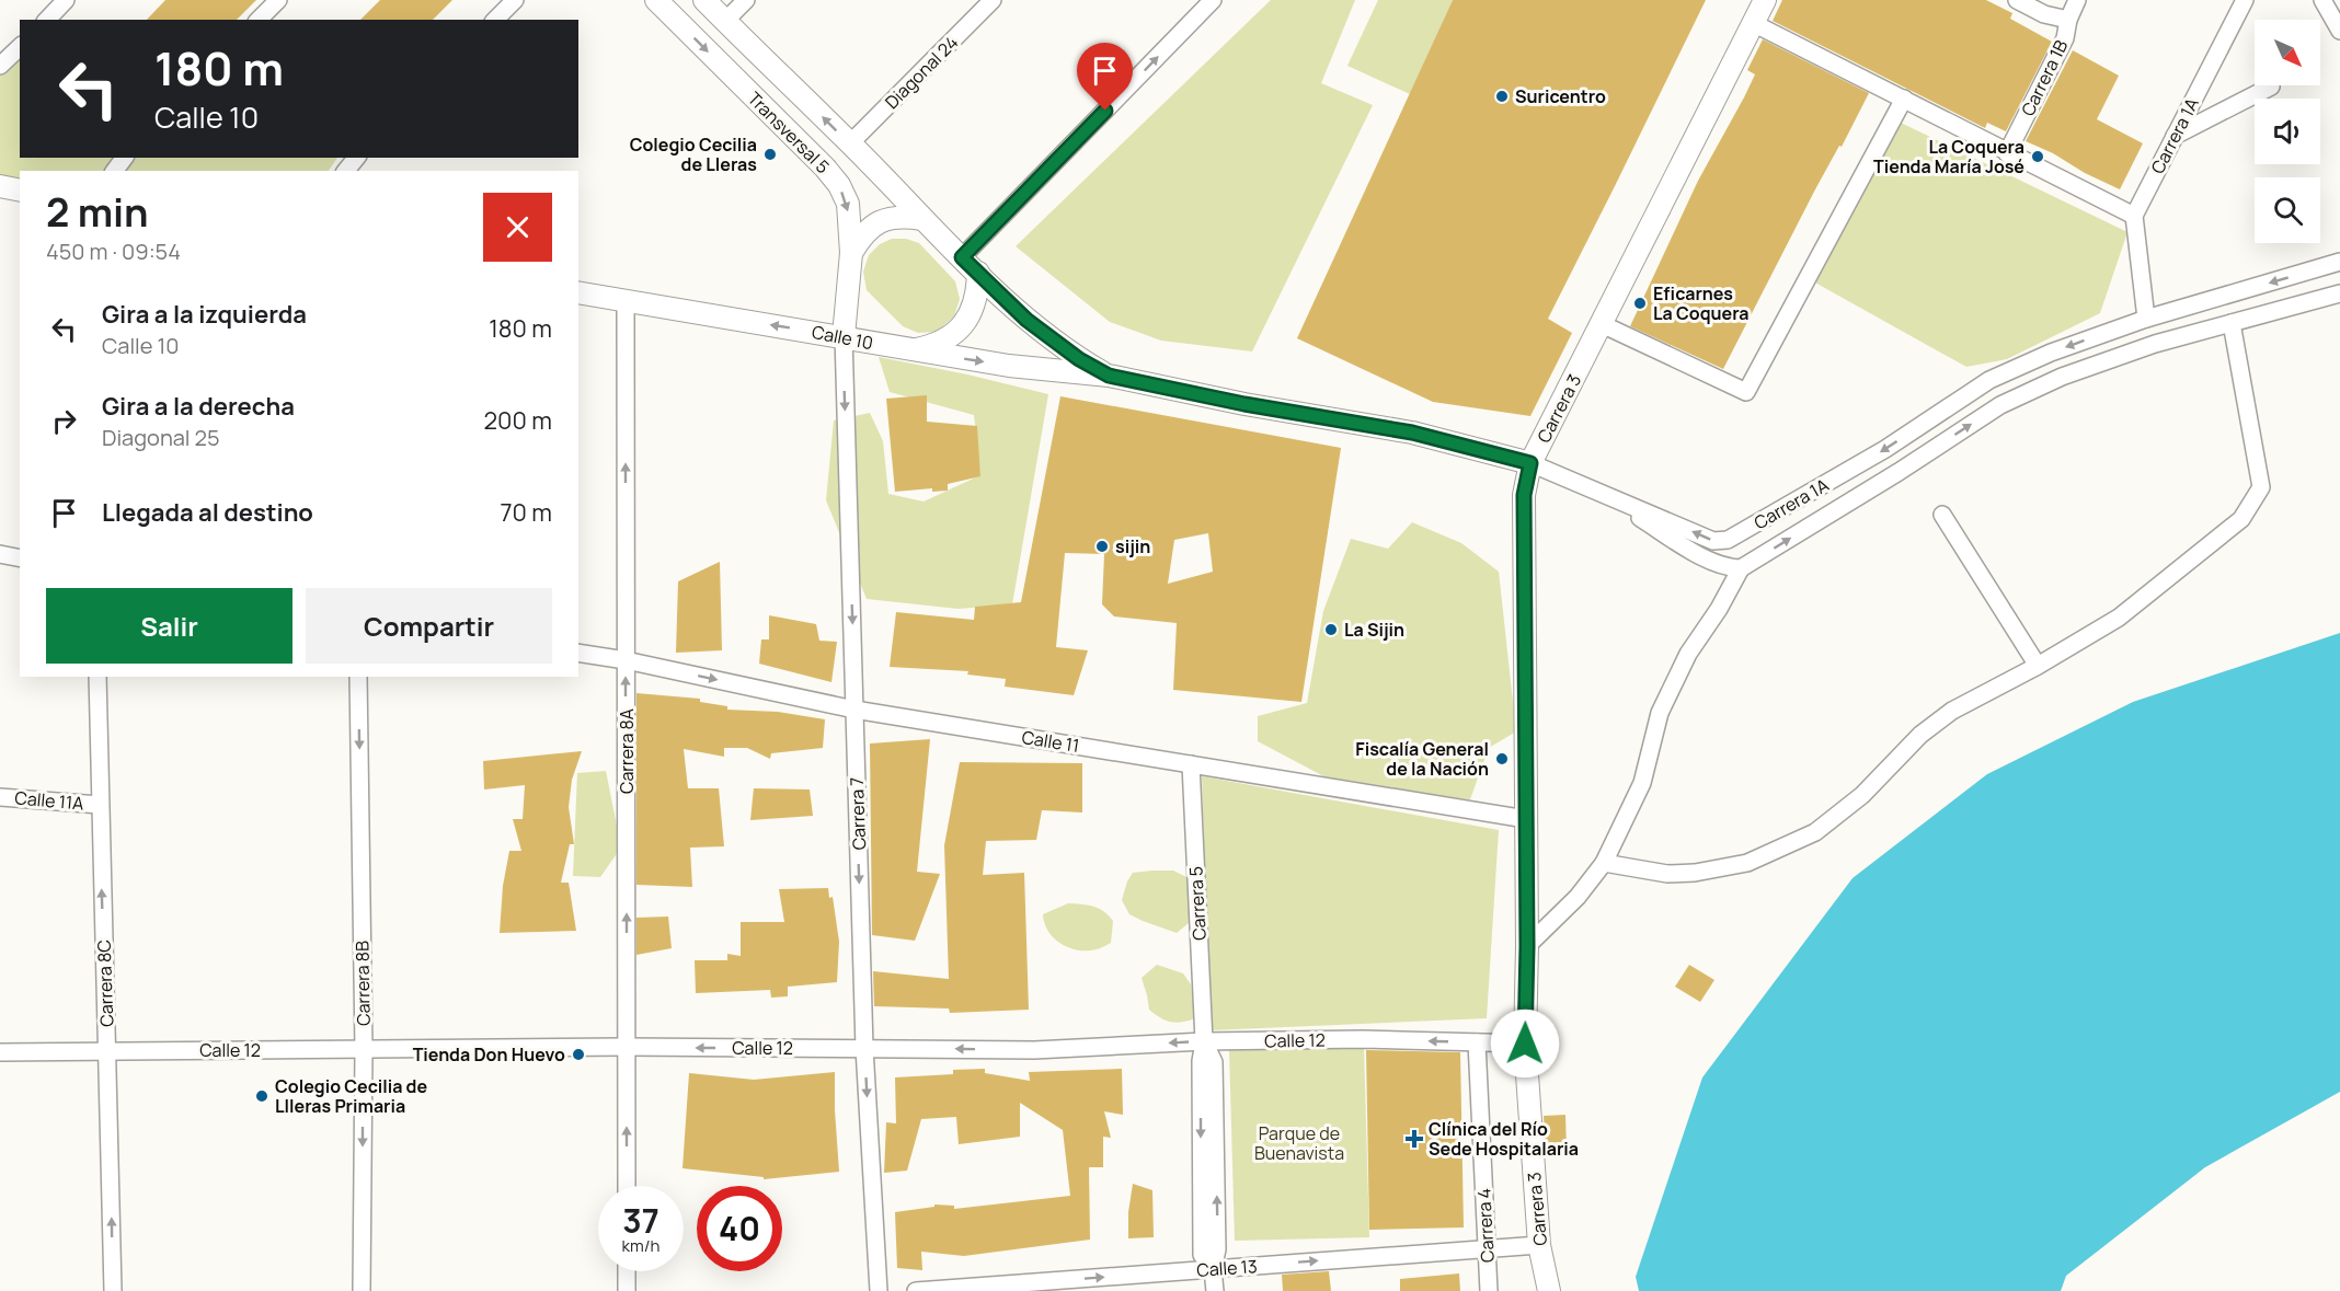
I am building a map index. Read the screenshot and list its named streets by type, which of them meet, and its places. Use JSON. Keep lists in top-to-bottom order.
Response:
{
  "streets": {
    "street": [
      "Diagonal 24",
      "Carrera 1B",
      "Transversal 5",
      "Carrera 1A",
      "Calle 10",
      "Carrera 3",
      "Calle 11",
      "Carrera 8A",
      "Calle 11A",
      "Carrera 7",
      "Carrera 5",
      "Carrera 8C",
      "Carrera 8B",
      "Calle 12",
      "Carrera 4",
      "Calle 13"
    ]
  },
  "crossings": [
    ["Diagonal 24", "Transversal 5"],
    ["Transversal 5", "Calle 10"],
    ["Transversal 5", "Carrera 7"],
    ["Carrera 1A", "Calle 10"],
    ["Calle 10", "Carrera 3"],
    ["Calle 10", "Carrera 8A"],
    ["Calle 10", "Carrera 7"],
    ["Carrera 3", "Calle 11"],
    ["Carrera 3", "Calle 12"],
    ["Carrera 3", "Calle 13"],
    ["Calle 11", "Carrera 8A"],
    ["Calle 11", "Carrera 7"],
    ["Calle 11", "Carrera 5"],
    ["Carrera 8A", "Calle 12"],
    ["Calle 11A", "Carrera 8C"],
    ["Carrera 7", "Calle 12"],
    ["Carrera 5", "Calle 12"],
    ["Carrera 5", "Calle 13"],
    ["Carrera 8C", "Calle 12"],
    ["Carrera 8B", "Calle 12"],
    ["Calle 12", "Carrera 4"],
    ["Carrera 4", "Calle 13"]
  ],
  "one_way": [
    "Carrera 8A",
    "Carrera 7",
    "Carrera 8C",
    "Carrera 8B",
    "Calle 12",
    "Calle 13"
  ],
  "parks": ["Parque de Buenavista"],
  "places": {
    "other": [
      "Suricentro",
      "Colegio Cecilia de Lleras",
      "La Coquera Tienda María José",
      "Eficarnes La Coquera",
      "sijin",
      "La Sijin",
      "Fiscalía General de la Nación",
      "Tienda Don Huevo",
      "Colegio Cecilia de Llleras Primaria"
    ],
    "health": ["Clínica del Río Sede Hospitalaria"]
  },
  "north": "bottom right",
  "page": {
    "turn": ["180 m", "Calle 10"],
    "heading": ["2 min", "450 m · 09:54"],
    "list": [
      {
        "name": "Gira a la izquierda",
        "note": "Calle 10",
        "value": "180 m"
      },
      {
        "name": "Gira a la derecha",
        "note": "Diagonal 25",
        "value": "200 m"
      },
      {
        "name": "Llegada al destino",
        "value": "70 m"
      }
    ],
    "buttons": ["Salir", "Compartir"],
    "speed": "37 km/h",
    "limit": "40"
  }
}
